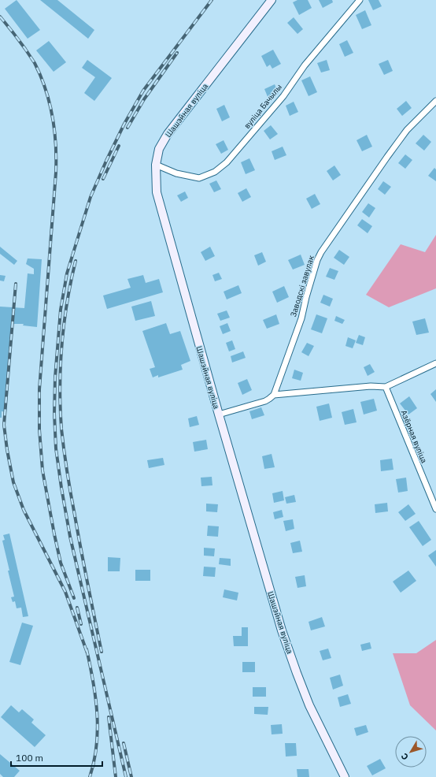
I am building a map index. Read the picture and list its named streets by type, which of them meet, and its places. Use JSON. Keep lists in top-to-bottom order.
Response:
{
  "streets": {
    "main road": ["Шашэйная вуліца"],
    "street": ["вуліца Бачылы", "Заводскі завулак", "Азёрная вуліца"]
  },
  "crossings": [
    ["вуліца Бачылы", "Шашэйная вуліца"]
  ],
  "scale_bar": "100 m",
  "north": "bottom left"
}
